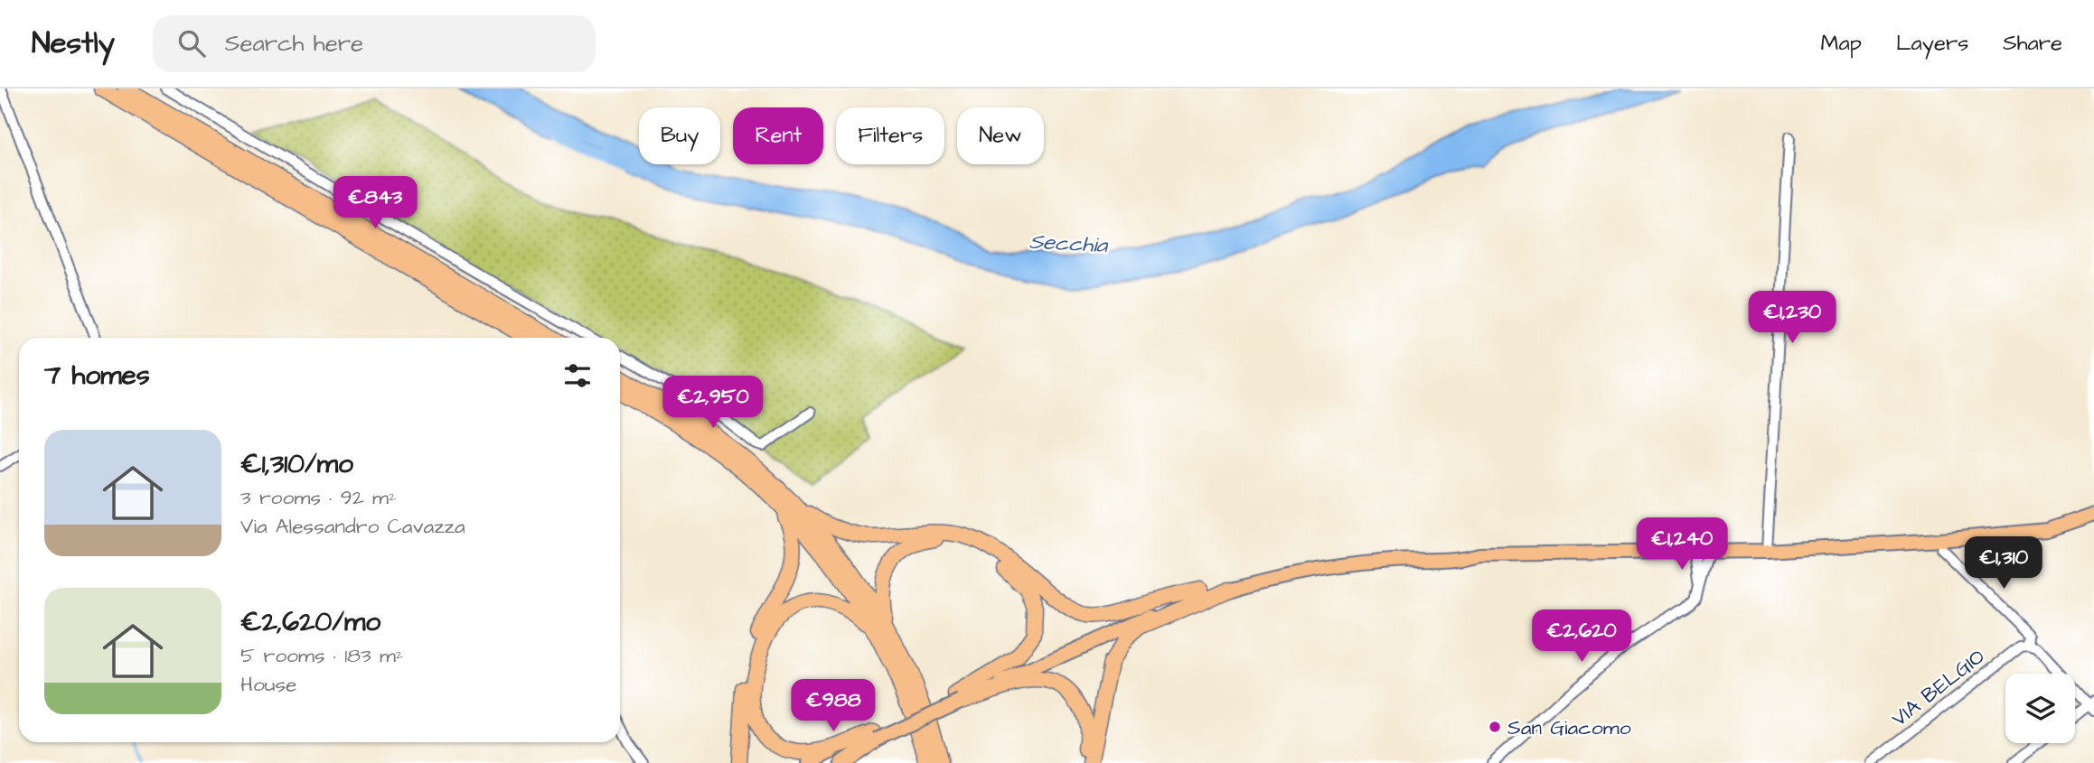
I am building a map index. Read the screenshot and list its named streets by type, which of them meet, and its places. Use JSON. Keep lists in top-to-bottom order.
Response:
{
  "streets": {
    "street": ["VIA BELGIO"]
  },
  "water": ["Secchia"],
  "places": ["San Giacomo"],
  "page": {
    "header": "Nestly",
    "search": "Search here",
    "nav": ["Map", "Layers", "Share"],
    "chip": [
      "Buy",
      "Rent",
      "Filters",
      "New"
    ],
    "price": [
      "€843",
      "€1,230",
      "€2,950",
      "€1,240",
      "€1,310",
      "€2,620",
      "€988"
    ],
    "heading": "7 homes",
    "list": [
      {
        "name": "€1,310/mo",
        "note": "3 rooms · 92 m² · Via Alessandro Cavazza"
      },
      {
        "name": "€2,620/mo",
        "note": "5 rooms · 183 m² · House"
      }
    ]
  }
}
